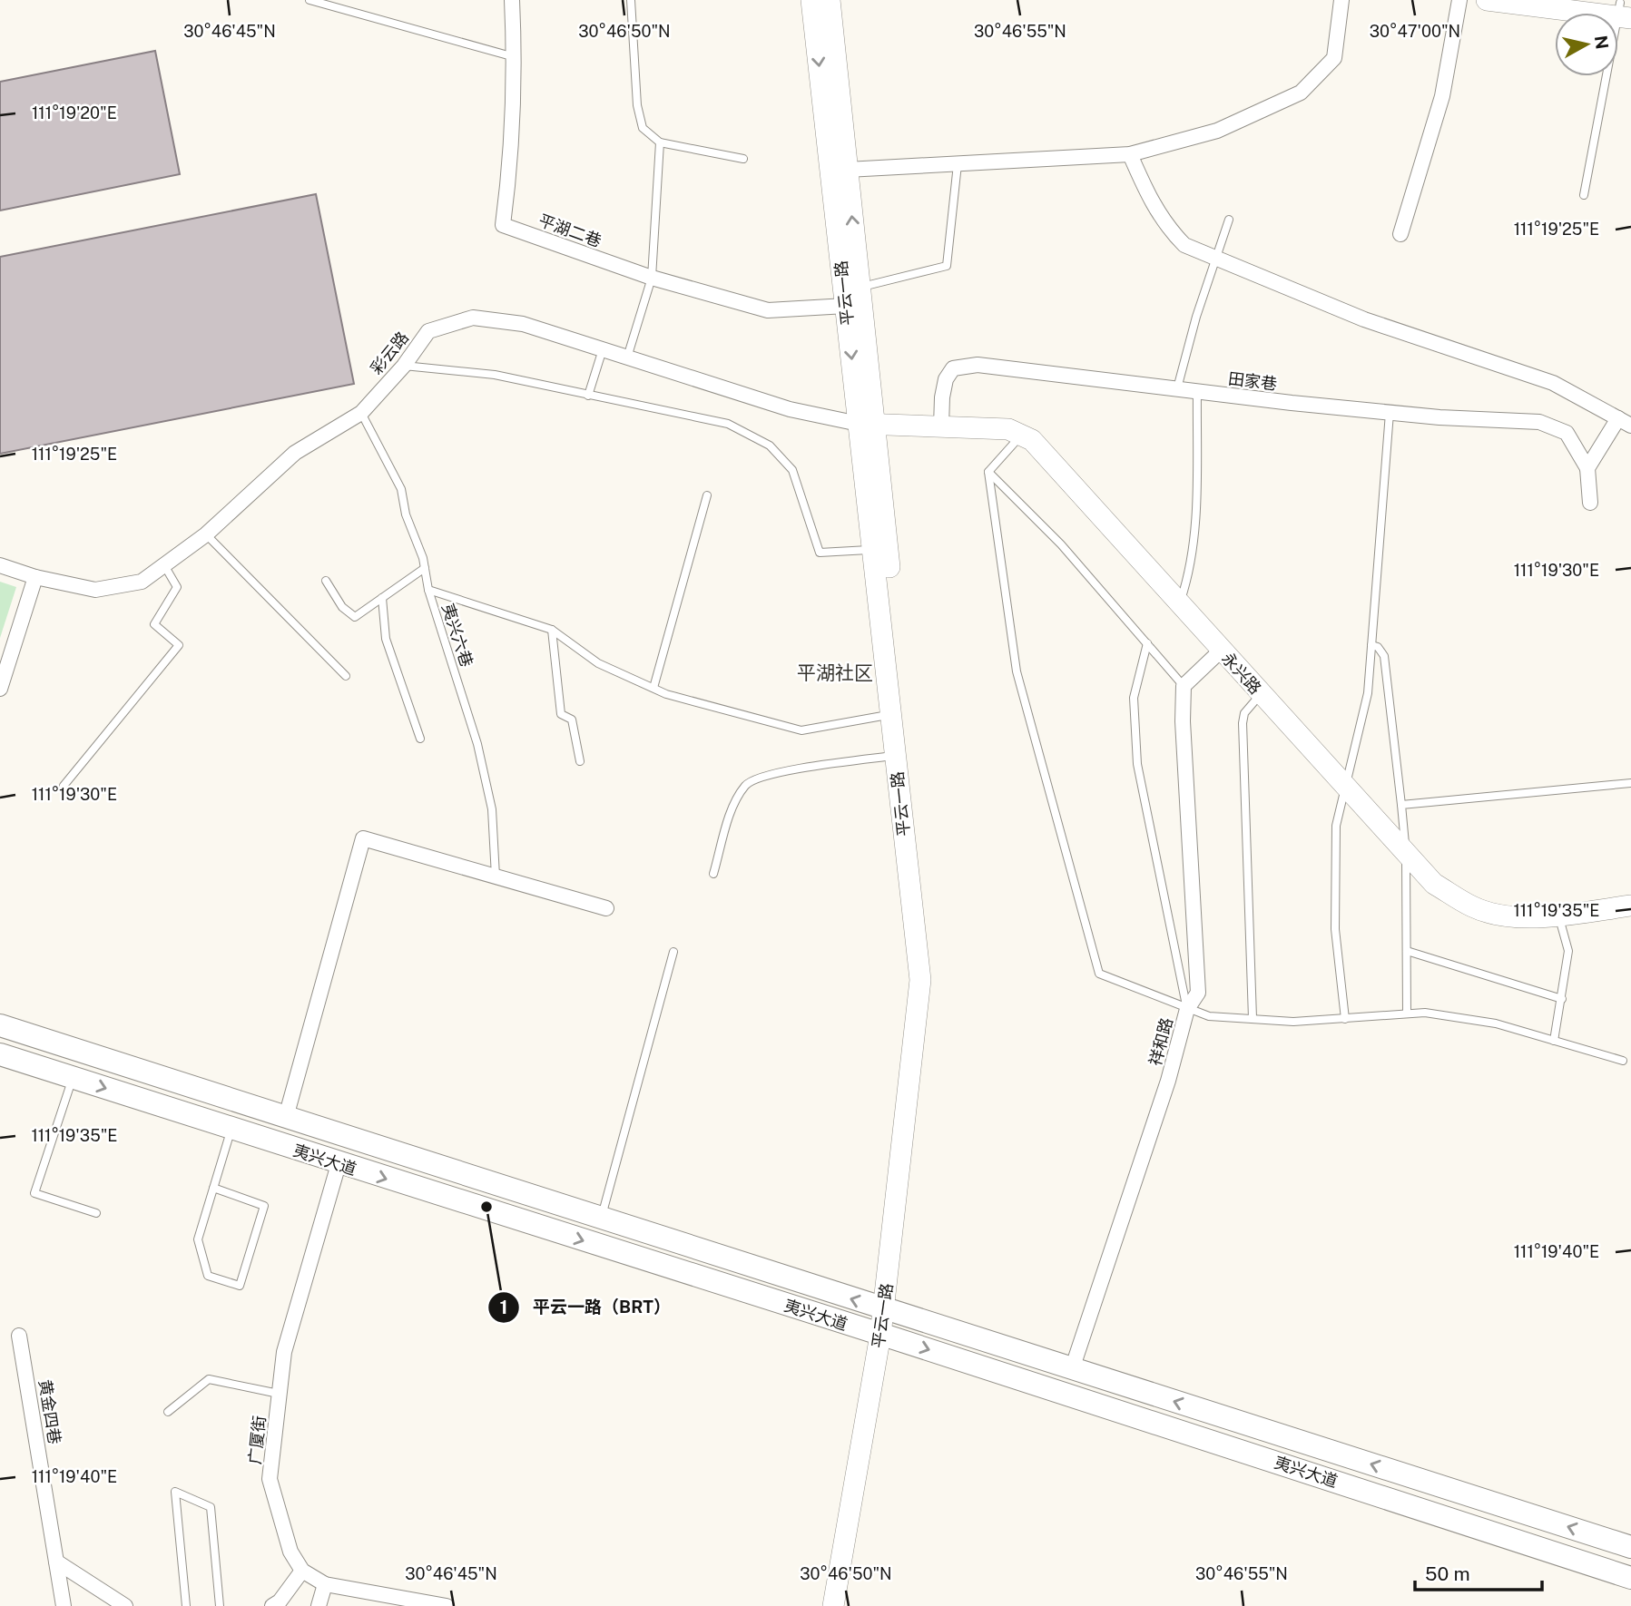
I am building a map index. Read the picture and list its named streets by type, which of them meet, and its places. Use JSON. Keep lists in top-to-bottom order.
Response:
{
  "streets": {
    "main road": ["平云一路", "永兴路", "夷兴大道"],
    "street": [
      "平湖二巷",
      "彩云路",
      "田家巷",
      "祥和路",
      "黄金四巷",
      "广厦街"
    ],
    "lane": ["夷兴六巷"]
  },
  "crossings": [
    ["平湖二巷", "平云一路"],
    ["平云一路", "彩云路"],
    ["平云一路", "永兴路"],
    ["平云一路", "夷兴大道"],
    ["彩云路", "夷兴六巷"],
    ["彩云路", "永兴路"],
    ["田家巷", "永兴路"],
    ["祥和路", "夷兴大道"],
    ["夷兴大道", "广厦街"]
  ],
  "districts": ["平湖社区"],
  "places": ["平云一路（BRT）"],
  "scale_bar": "50 m",
  "north": "right",
  "coordinates": [
    "30°46'45\"N",
    "30°46'50\"N",
    "30°46'55\"N",
    "30°47'00\"N",
    "111°19'20\"E",
    "111°19'25\"E",
    "111°19'30\"E",
    "111°19'35\"E",
    "111°19'40\"E"
  ]
}
